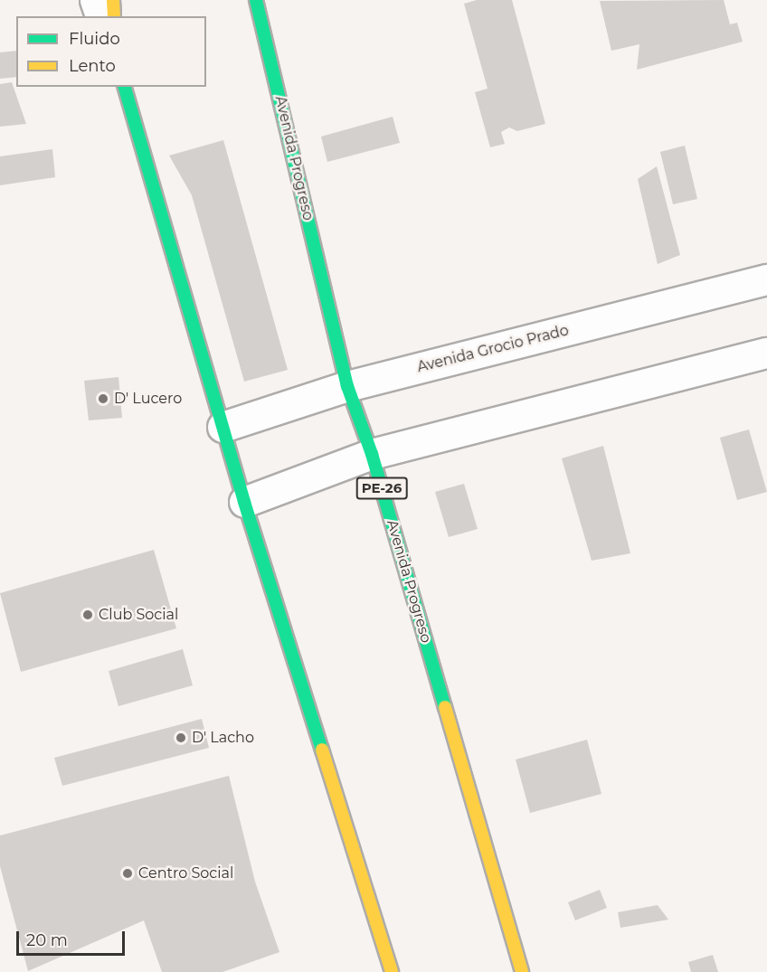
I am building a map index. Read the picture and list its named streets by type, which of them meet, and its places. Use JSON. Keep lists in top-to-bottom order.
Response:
{
  "streets": {
    "highway": ["Avenida Progreso", "PE-26"],
    "street": ["Avenida Grocio Prado"]
  },
  "crossings": [
    ["Avenida Progreso", "Avenida Grocio Prado"]
  ],
  "places": [
    "D' Lucero",
    "Club Social",
    "D' Lacho",
    "Centro Social"
  ],
  "legend": ["Fluido", "Lento"],
  "scale_bar": "20 m"
}
